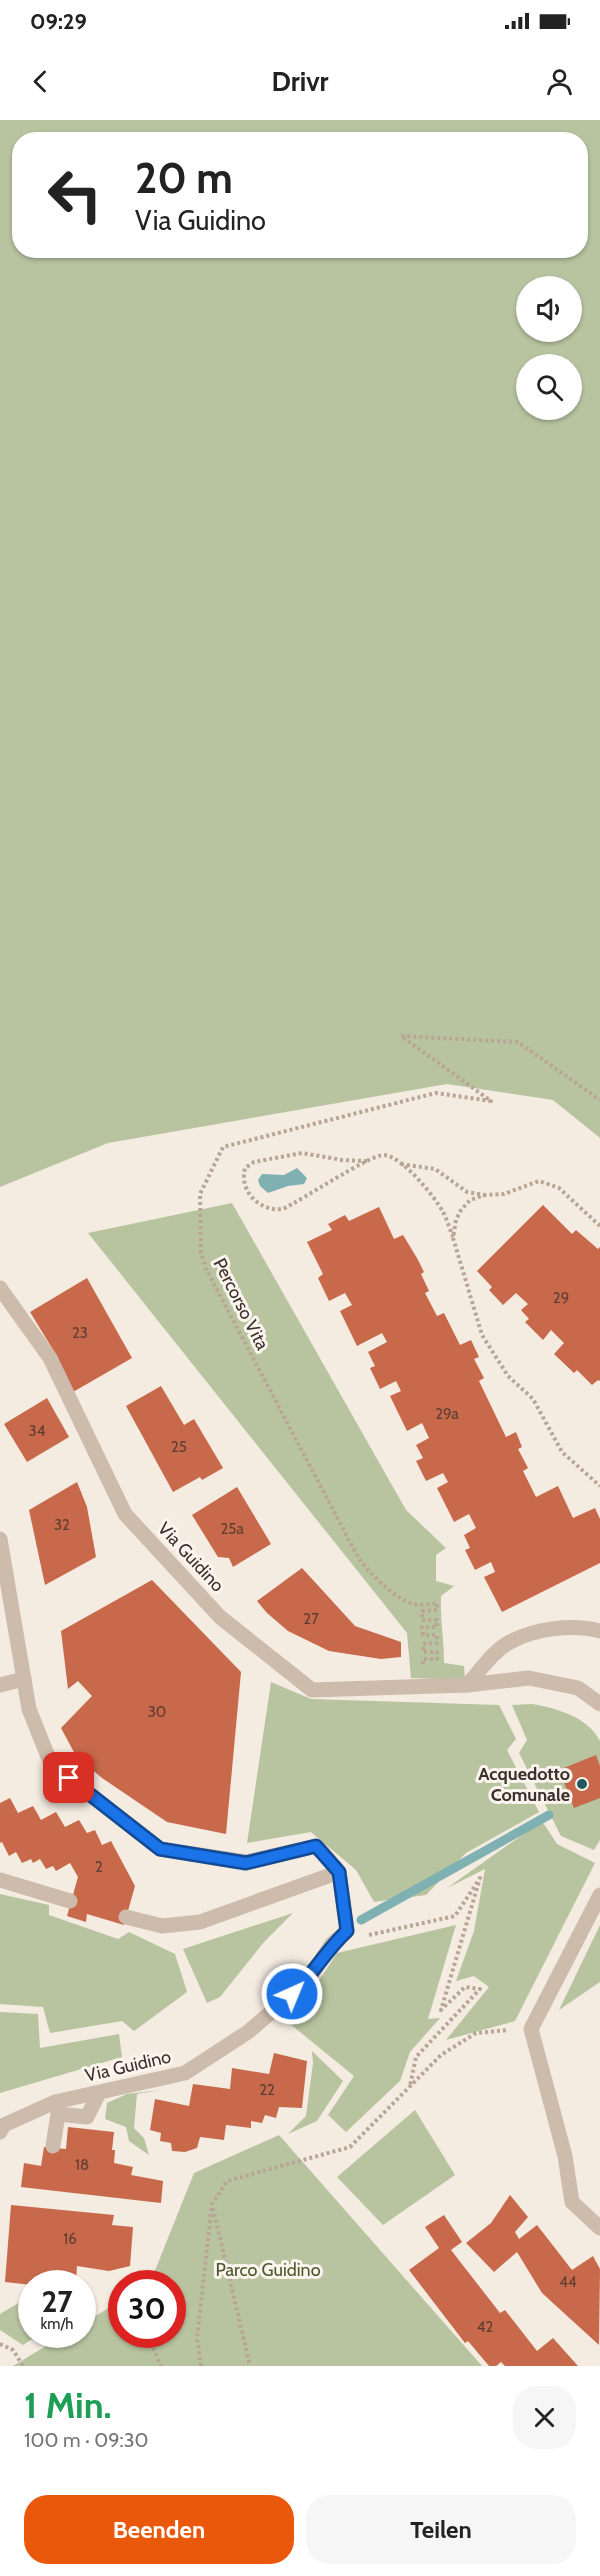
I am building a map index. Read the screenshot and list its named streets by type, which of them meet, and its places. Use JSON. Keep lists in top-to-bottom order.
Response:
{
  "streets": {
    "street": ["Via Guidino"],
    "path": ["Percorso Vita"]
  },
  "crossings": [
    ["Percorso Vita", "Via Guidino"]
  ],
  "parks": ["Parco Guidino"],
  "places": ["Acquedotto Comunale"],
  "house_numbers": [
    "29",
    "23",
    "29a",
    "34",
    "25",
    "32",
    "25a",
    "27",
    "30",
    "2",
    "22",
    "18",
    "16",
    "44",
    "42"
  ],
  "page": {
    "status": "09:29",
    "header": "Drivr",
    "turn": ["20 m", "Via Guidino"],
    "speed": "27 km/h",
    "limit": "30",
    "heading": ["1 Min.", "100 m · 09:30"],
    "buttons": ["Beenden", "Teilen"]
  }
}
